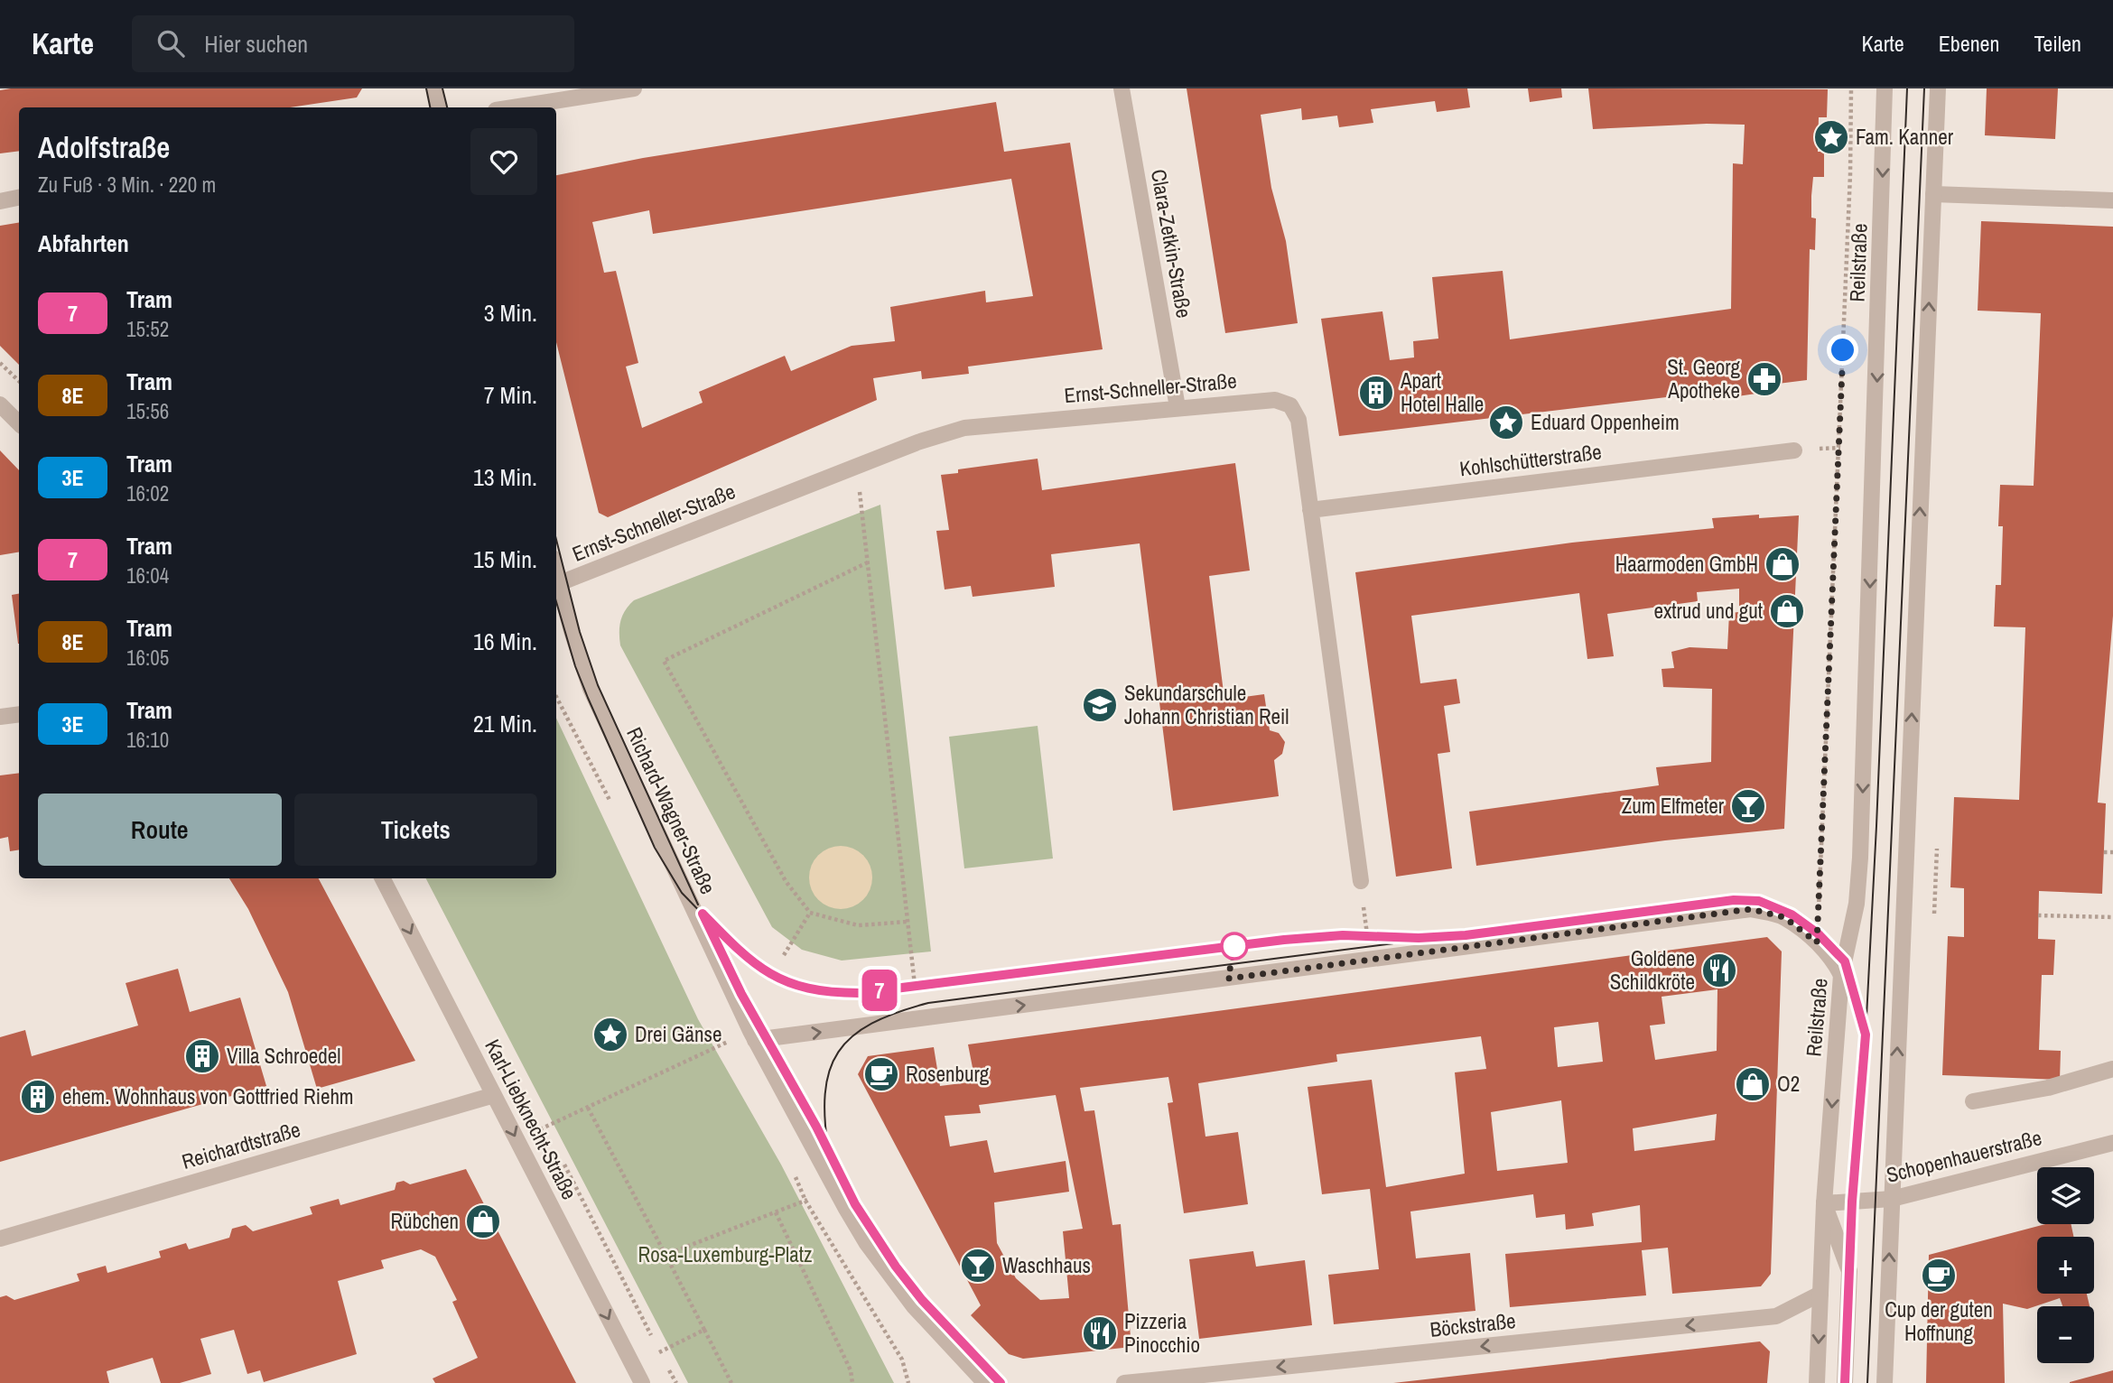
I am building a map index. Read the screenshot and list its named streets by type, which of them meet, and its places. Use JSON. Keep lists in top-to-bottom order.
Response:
{
  "streets": {
    "street": [
      "Clara-Zetkin-Straße",
      "Reilstraße",
      "Ernst-Schneller-Straße",
      "Kohlschütterstraße",
      "Richard-Wagner-Straße",
      "Karl-Liebknecht-Straße",
      "Reichardtstraße",
      "Schopenhauerstraße",
      "Böckstraße"
    ]
  },
  "crossings": [
    ["Clara-Zetkin-Straße", "Ernst-Schneller-Straße"],
    ["Reilstraße", "Schopenhauerstraße"],
    ["Reilstraße", "Böckstraße"],
    ["Ernst-Schneller-Straße", "Kohlschütterstraße"],
    ["Ernst-Schneller-Straße", "Richard-Wagner-Straße"],
    ["Karl-Liebknecht-Straße", "Reichardtstraße"]
  ],
  "one_way": ["Karl-Liebknecht-Straße", "Böckstraße"],
  "parks": ["Rosa-Luxemburg-Platz"],
  "places": {
    "place": ["Fam. Kanner", "Eduard Oppenheim", "Drei Gänse"],
    "pharmacy": ["St. Georg Apotheke"],
    "building": ["Apart Hotel Halle", "Villa Schroedel", "ehem. Wohnhaus von Gottfried Riehm"],
    "shop": [
      "Haarmoden GmbH",
      "extrud und gut",
      "O2",
      "Rübchen"
    ],
    "school or university": ["Sekundarschule Johann Christian Reil"],
    "bar": ["Zum Elfmeter", "Waschhaus"],
    "restaurant": ["Goldene Schildkröte", "Pizzeria Pinocchio"],
    "cafe": ["Rosenburg", "Cup der guten Hoffnung"]
  },
  "lines": ["tram line 7"],
  "page": {
    "header": "Karte",
    "search": "Hier suchen",
    "nav": ["Karte", "Ebenen", "Teilen"],
    "on_map": "7",
    "heading": [
      ["Adolfstraße", "Zu Fuß · 3 Min. · 220 m"],
      "Abfahrten"
    ],
    "list": [
      {
        "mark": "7",
        "name": "Tram",
        "note": "15:52",
        "value": "3 Min."
      },
      {
        "mark": "8E",
        "name": "Tram",
        "note": "15:56",
        "value": "7 Min."
      },
      {
        "mark": "3E",
        "name": "Tram",
        "note": "16:02",
        "value": "13 Min."
      },
      {
        "mark": "7",
        "name": "Tram",
        "note": "16:04",
        "value": "15 Min."
      },
      {
        "mark": "8E",
        "name": "Tram",
        "note": "16:05",
        "value": "16 Min."
      },
      {
        "mark": "3E",
        "name": "Tram",
        "note": "16:10",
        "value": "21 Min."
      }
    ],
    "buttons": ["Route", "Tickets"],
    "map_buttons": ["+", "−"]
  }
}
